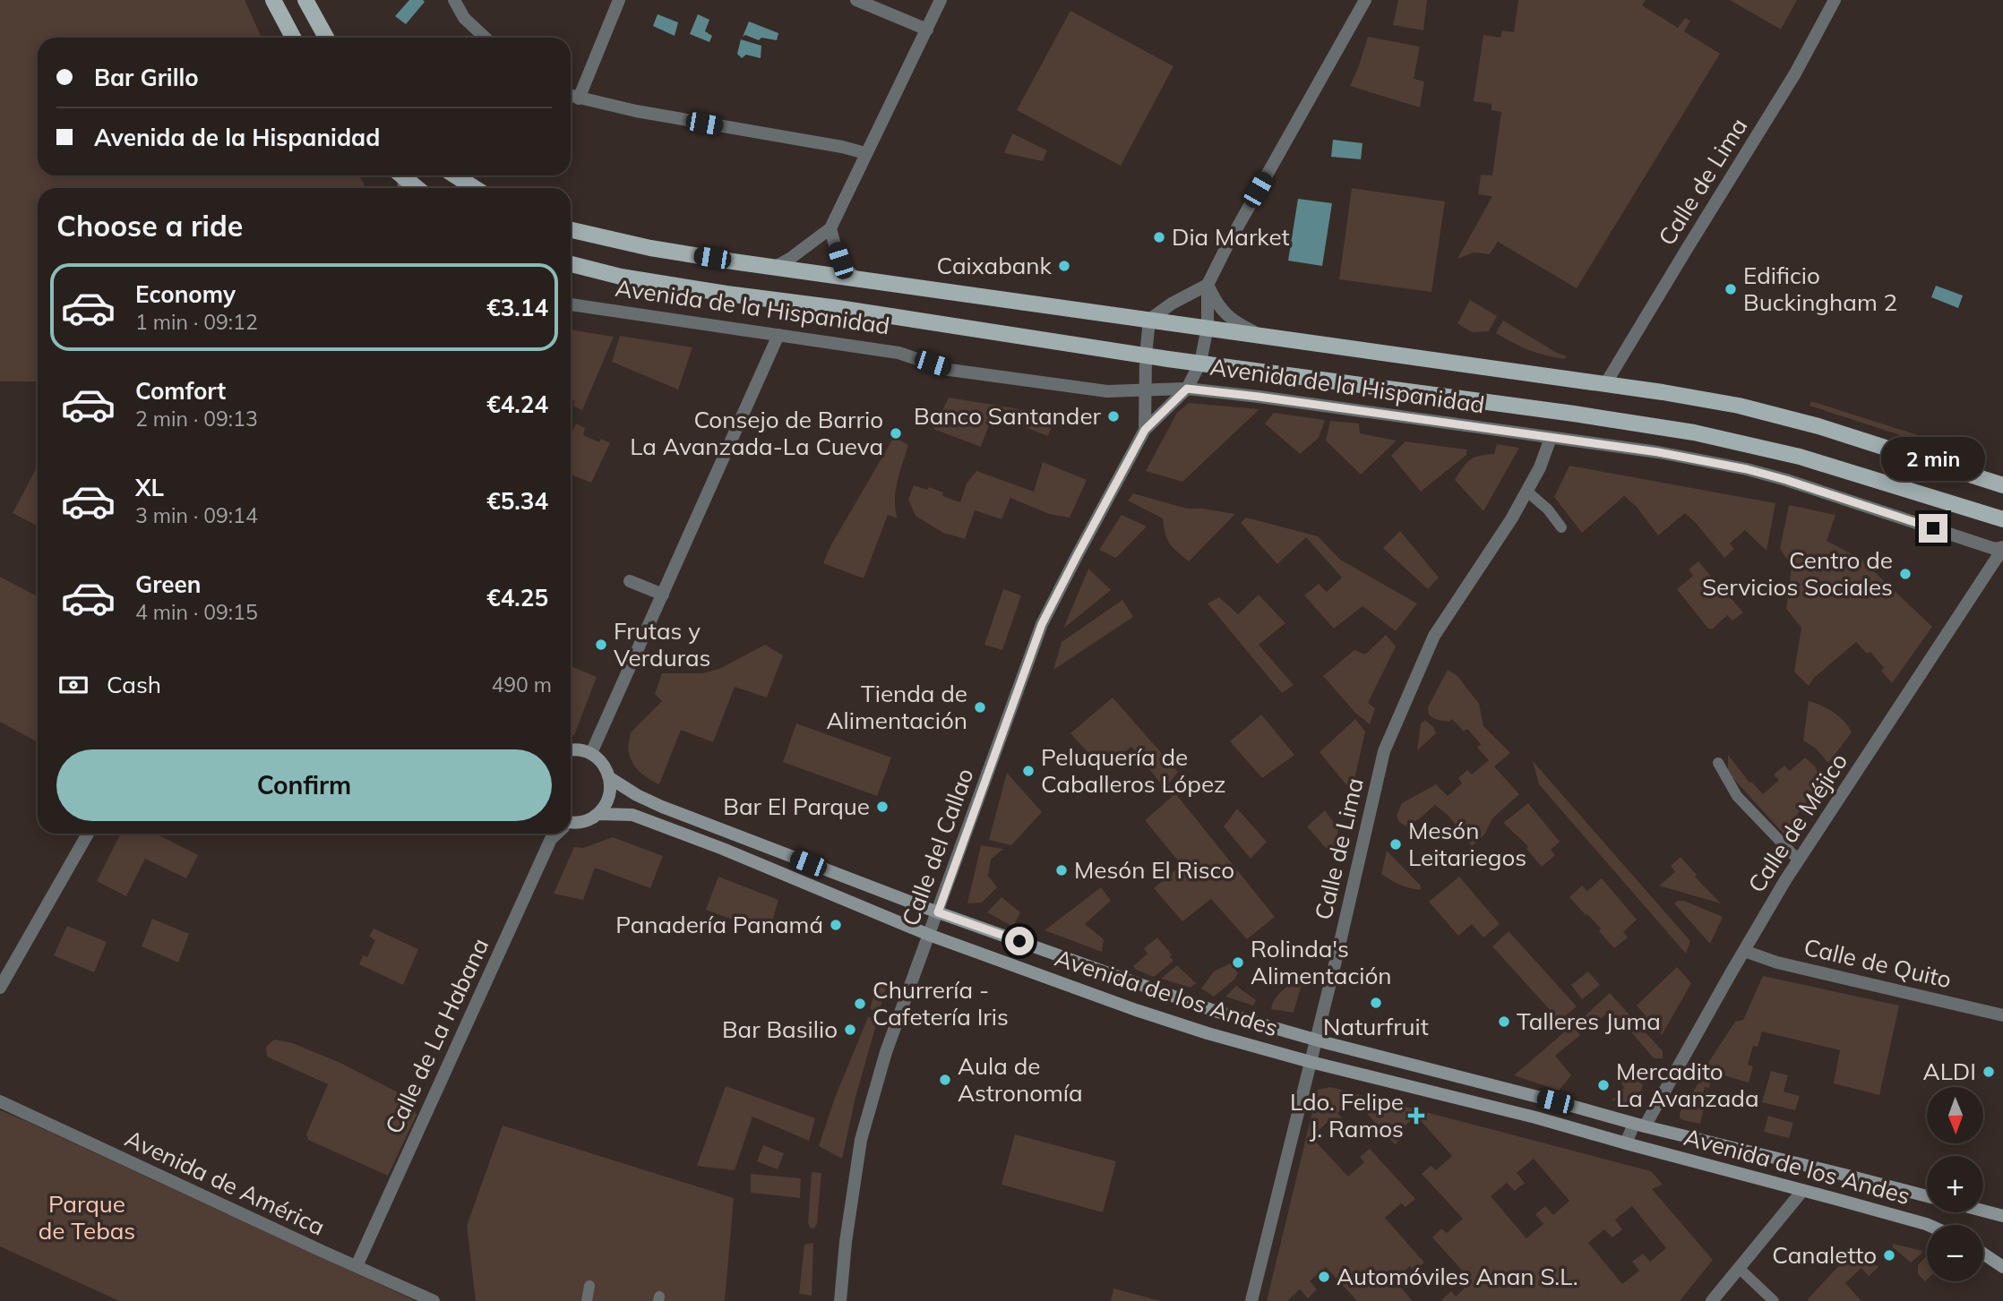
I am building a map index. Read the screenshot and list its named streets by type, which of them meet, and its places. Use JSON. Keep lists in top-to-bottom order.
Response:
{
  "streets": {
    "main road": ["Avenida de la Hispanidad", "Avenida de los Andes"],
    "street": [
      "Calle de Lima",
      "Calle de Méjico",
      "Calle del Callao",
      "Calle de Quito",
      "Calle de La Habana",
      "Avenida de América"
    ]
  },
  "crossings": [
    ["Calle de Lima", "Avenida de la Hispanidad"],
    ["Calle de Lima", "Avenida de los Andes"],
    ["Avenida de la Hispanidad", "Calle del Callao"],
    ["Calle de Méjico", "Calle de Quito"],
    ["Calle de Méjico", "Avenida de los Andes"],
    ["Calle del Callao", "Avenida de los Andes"],
    ["Calle de La Habana", "Avenida de América"]
  ],
  "parks": ["Parque de Tebas"],
  "places": {
    "other": [
      "Dia Market",
      "Caixabank",
      "Edificio Buckingham 2",
      "Banco Santander",
      "Consejo de Barrio La Avanzada-La Cueva",
      "Centro de Servicios Sociales",
      "Frutas y Verduras",
      "Tienda de Alimentación",
      "Peluquería de Caballeros López",
      "Bar El Parque",
      "Mesón Leitariegos",
      "Mesón El Risco",
      "Panadería Panamá",
      "Rolinda's Alimentación",
      "Naturfruit",
      "Churrería - Cafetería Iris",
      "Talleres Juma",
      "Bar Basilio",
      "ALDI",
      "Aula de Astronomía",
      "Mercadito La Avanzada",
      "Canaletto",
      "Automóviles Anan S.L."
    ],
    "health": ["Ldo. Felipe J. Ramos"]
  },
  "north": "bottom",
  "page": {
    "banner": ["Bar Grillo", "Avenida de la Hispanidad"],
    "heading": "Choose a ride",
    "list": [
      {
        "name": "Economy",
        "note": "1 min · 09:12",
        "value": "€3.14"
      },
      {
        "name": "Comfort",
        "note": "2 min · 09:13",
        "value": "€4.24"
      },
      {
        "name": "XL",
        "note": "3 min · 09:14",
        "value": "€5.34"
      },
      {
        "name": "Green",
        "note": "4 min · 09:15",
        "value": "€4.25"
      }
    ],
    "bubble": "2 min",
    "pay": ["Cash", "490 m"],
    "buttons": "Confirm",
    "map_buttons": ["+", "−"]
  }
}
